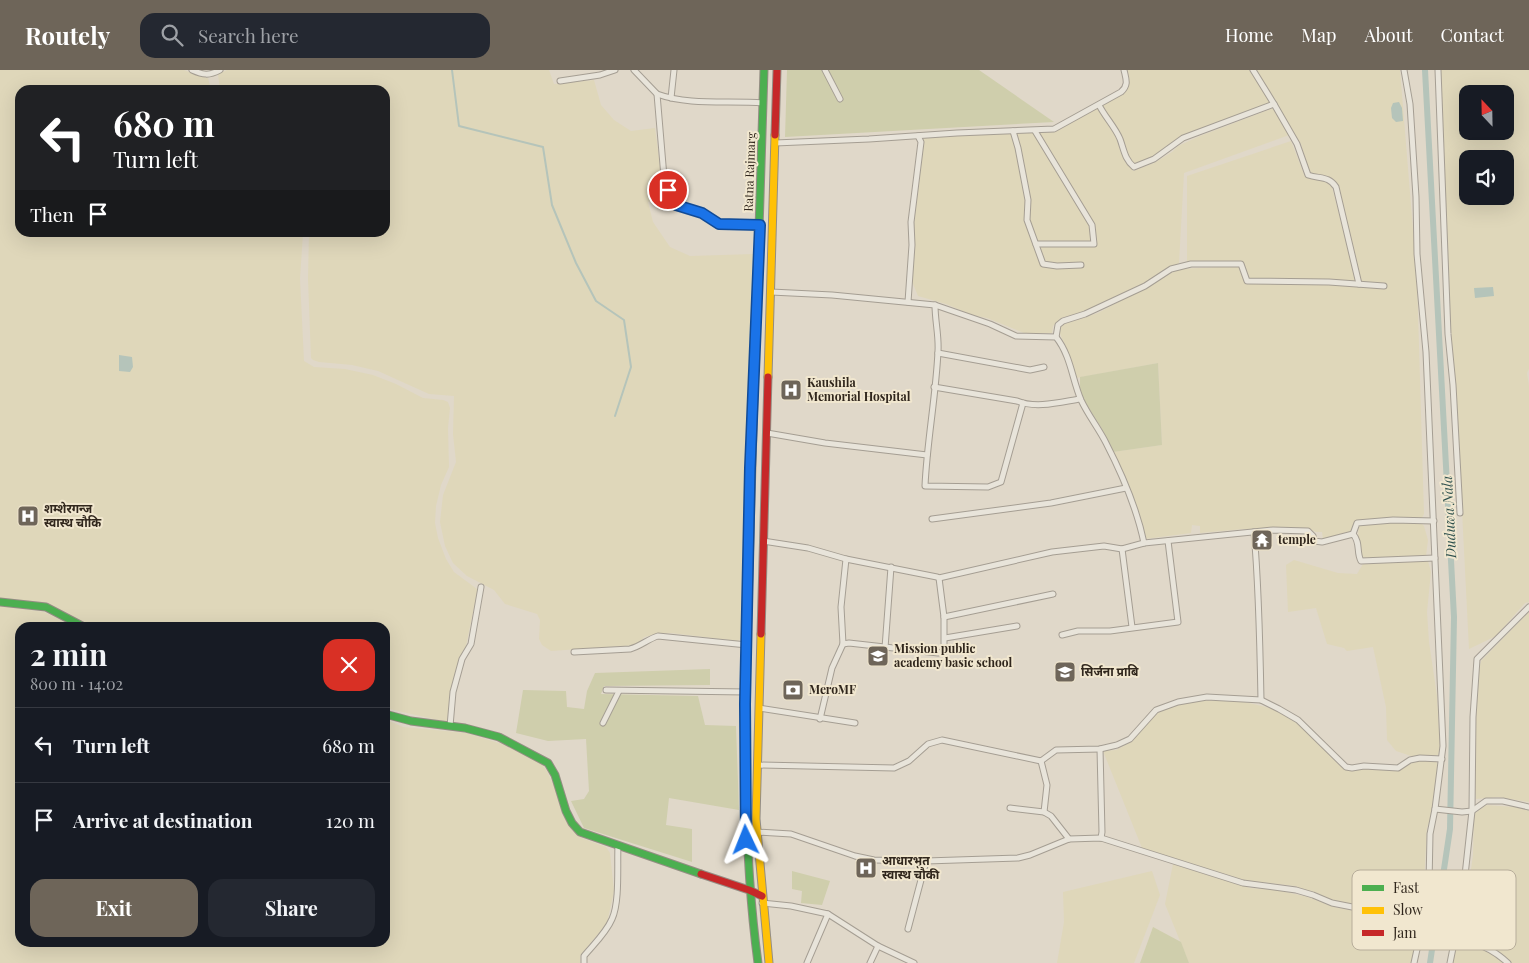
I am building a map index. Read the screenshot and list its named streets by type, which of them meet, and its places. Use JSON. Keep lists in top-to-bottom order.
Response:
{
  "streets": {
    "main road": ["Ratna Rajmarg"]
  },
  "water": ["Duduwa Nala"],
  "places": {
    "hospital": ["Kaushila Memorial Hospital", "शम्शेरगन्ज स्वास्थ चौकि", "आधारभुत स्वास्थ चौकी"],
    "temple": ["temple"],
    "school or university": ["Mission public academy basic school", "सिर्जना प्राबि"],
    "bank": ["MeroMF"]
  },
  "legend": ["Fast", "Slow", "Jam"],
  "north": "top",
  "page": {
    "header": "Routely",
    "search": "Search here",
    "nav": [
      "Home",
      "Map",
      "About",
      "Contact"
    ],
    "turn": ["680 m", "Turn left"],
    "then": "Then",
    "heading": ["2 min", "800 m · 14:02"],
    "list": [
      {
        "name": "Turn left",
        "value": "680 m"
      },
      {
        "name": "Arrive at destination",
        "value": "120 m"
      }
    ],
    "buttons": ["Exit", "Share"]
  }
}
